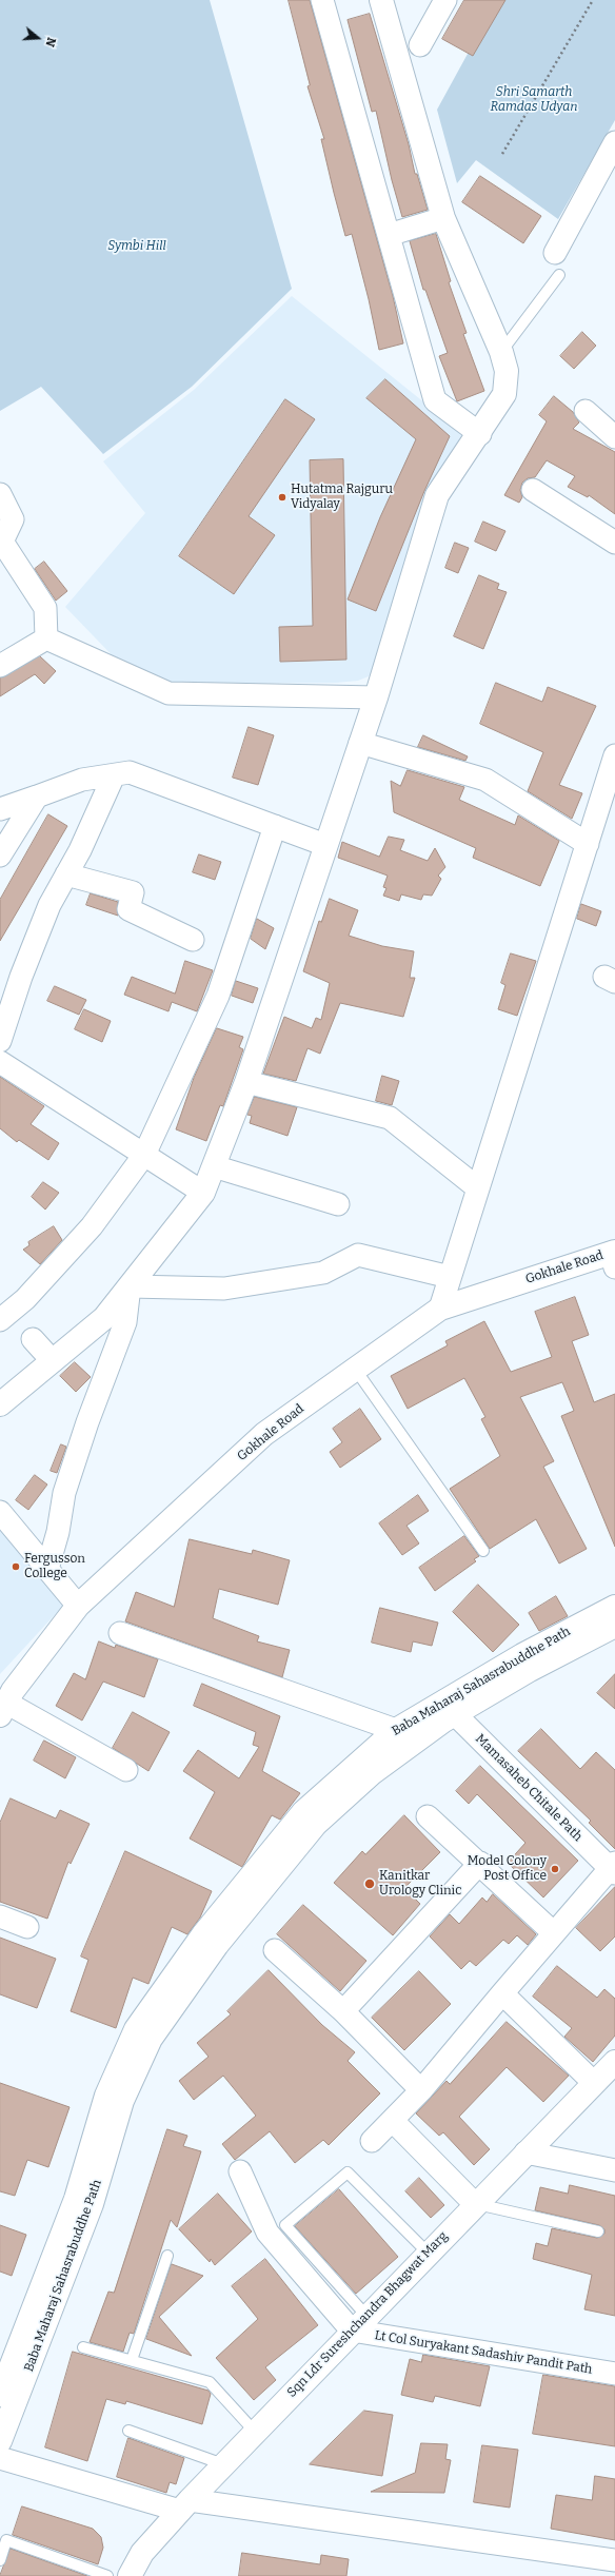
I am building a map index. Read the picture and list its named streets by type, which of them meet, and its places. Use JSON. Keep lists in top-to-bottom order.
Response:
{
  "streets": {
    "street": [
      "Gokhale Road",
      "Baba Maharaj Sahasrabuddhe Path",
      "Mamasaheb Chitale Path",
      "Sqn Ldr Sureshchandra Bhagwat Marg",
      "Lt Col Suryakant Sadashiv Pandit Path"
    ]
  },
  "crossings": [
    ["Baba Maharaj Sahasrabuddhe Path", "Mamasaheb Chitale Path"],
    ["Sqn Ldr Sureshchandra Bhagwat Marg", "Lt Col Suryakant Sadashiv Pandit Path"]
  ],
  "parks": ["Shri Samarth Ramdas Udyan", "Symbi Hill"],
  "places": [
    "Hutatma Rajguru Vidyalay",
    "Fergusson College",
    "Model Colony Post Office",
    "Kanitkar Urology Clinic"
  ],
  "north": "right"
}
